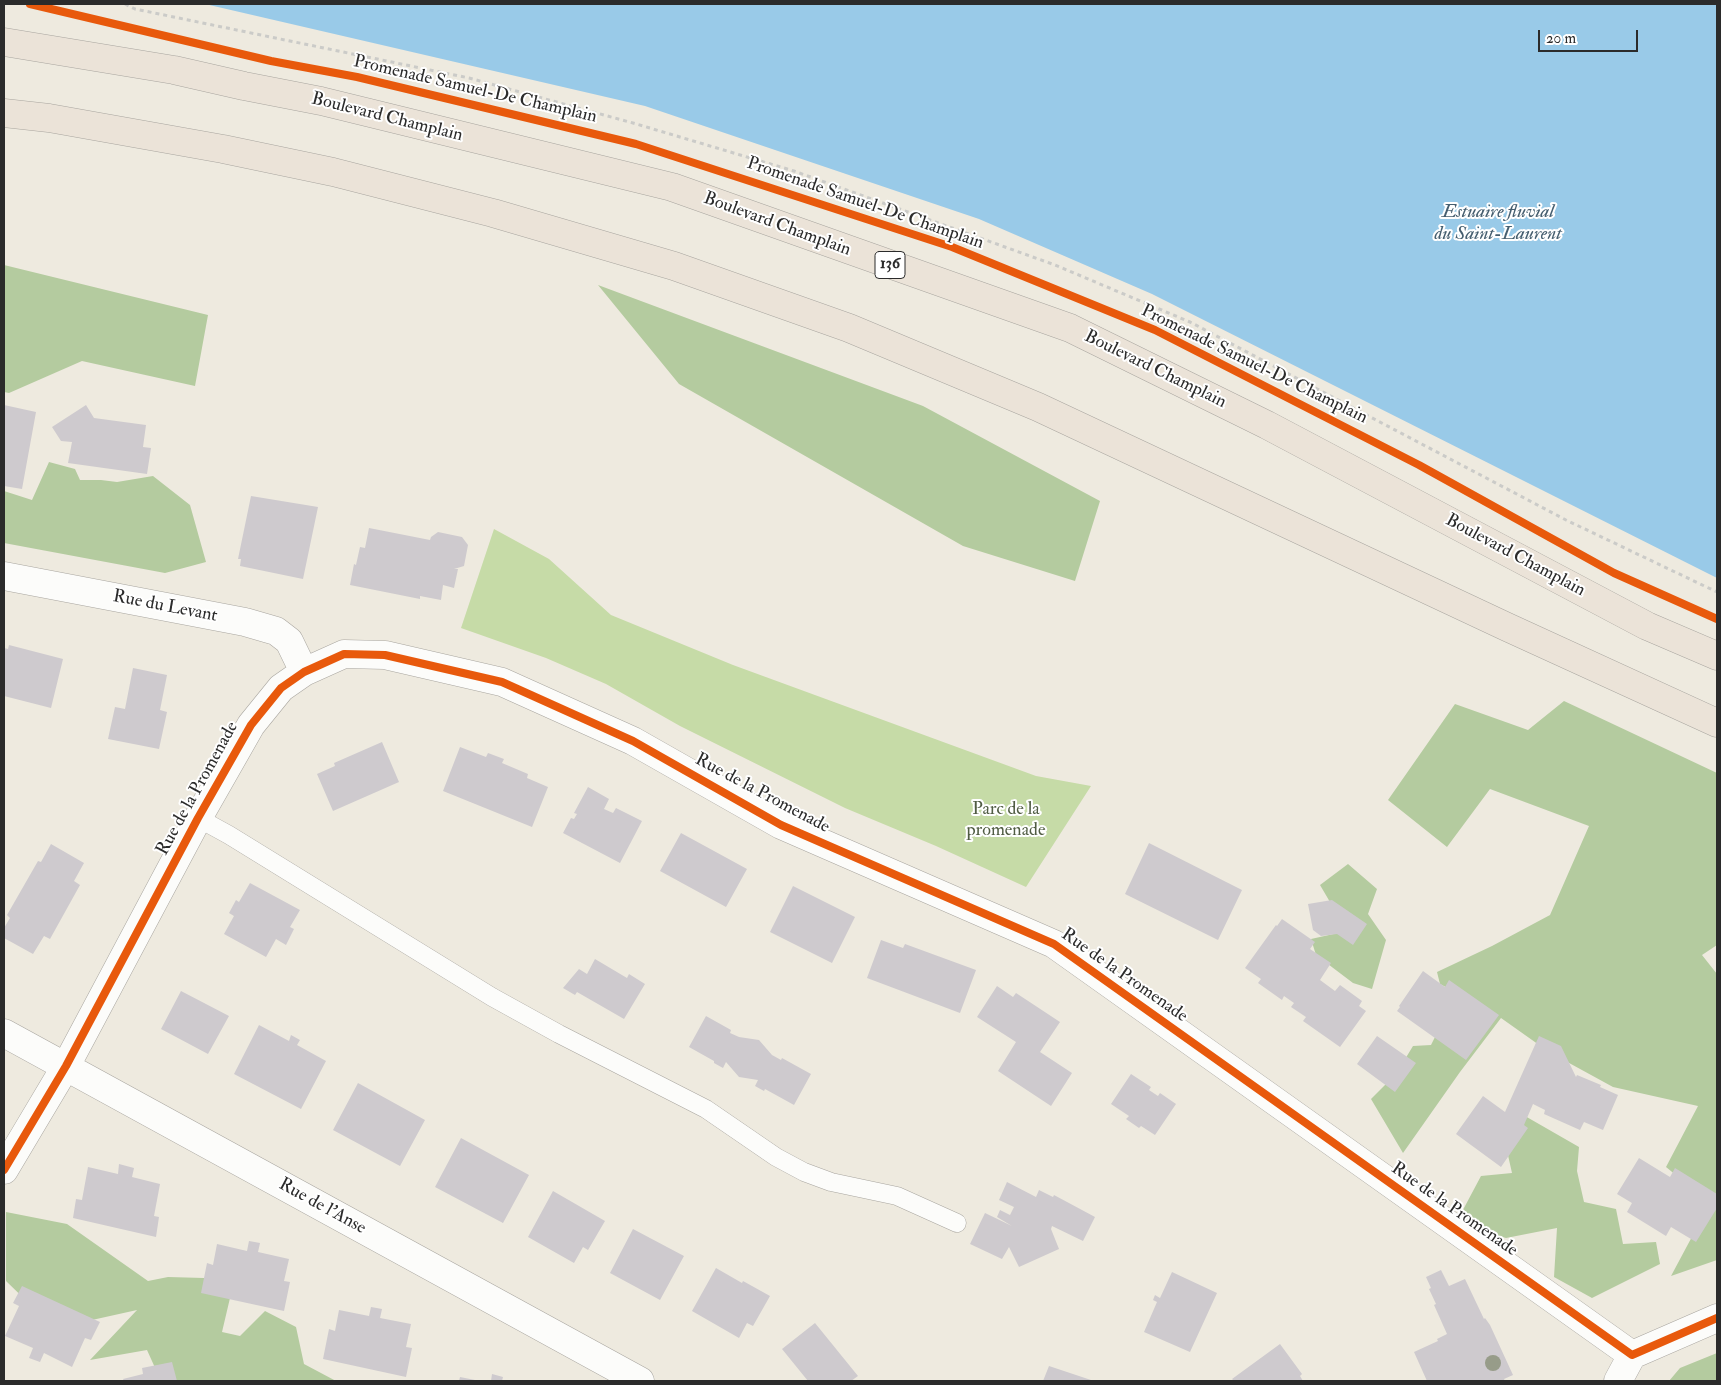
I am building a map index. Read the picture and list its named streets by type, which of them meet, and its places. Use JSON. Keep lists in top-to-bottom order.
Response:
{
  "streets": {
    "main road": ["Boulevard Champlain", "136"],
    "street": ["Rue du Levant", "Rue de la Promenade", "Rue de l'Anse"],
    "cycle path": ["Promenade Samuel-De Champlain"]
  },
  "crossings": [
    ["Rue du Levant", "Rue de la Promenade"],
    ["Rue de la Promenade", "Rue de l'Anse"]
  ],
  "water": ["Estuaire fluvial du Saint-Laurent"],
  "parks": ["Parc de la promenade"],
  "scale_bar": "20 m"
}
